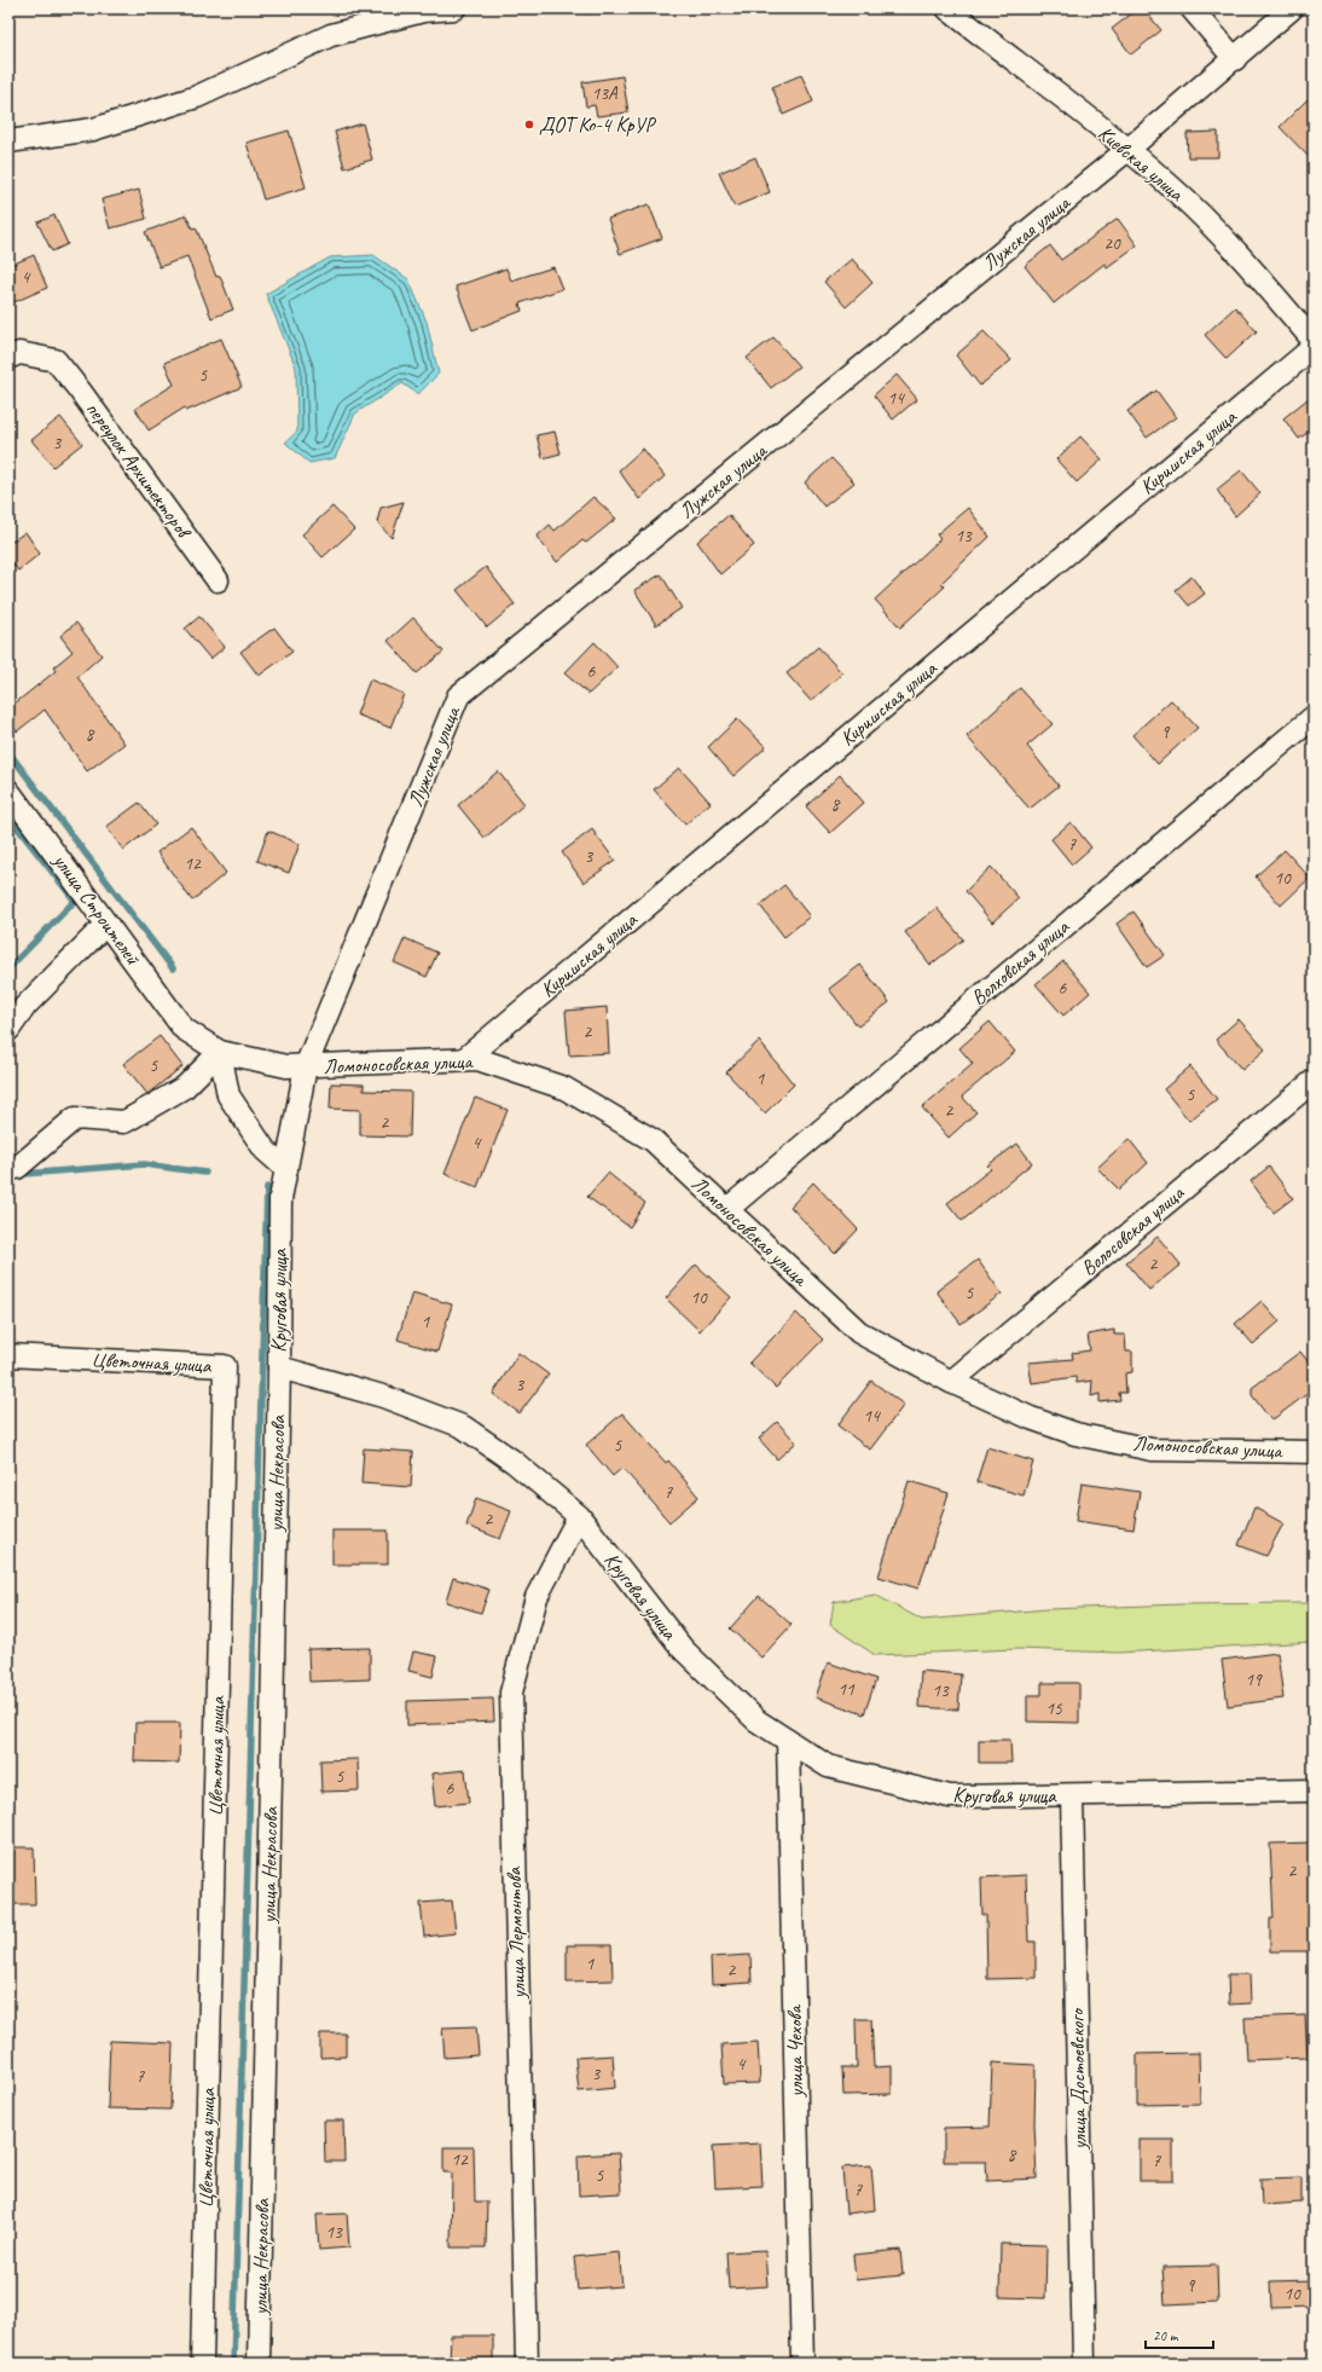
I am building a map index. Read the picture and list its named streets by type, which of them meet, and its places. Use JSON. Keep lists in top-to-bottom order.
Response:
{
  "streets": {
    "street": [
      "Киевская улица",
      "Лужская улица",
      "Киришская улица",
      "переулок Архитекторов",
      "улица Строителей",
      "Волховская улица",
      "Ломоносовская улица",
      "Волосовская улица",
      "Круговая улица",
      "Цветочная улица",
      "улица Некрасова",
      "улица Лермонтова",
      "улица Чехова",
      "улица Достоевского"
    ]
  },
  "crossings": [
    ["Киевская улица", "Лужская улица"],
    ["Лужская улица", "Ломоносовская улица"],
    ["Лужская улица", "Круговая улица"],
    ["Киришская улица", "Ломоносовская улица"],
    ["улица Строителей", "Ломоносовская улица"],
    ["Волховская улица", "Ломоносовская улица"],
    ["Ломоносовская улица", "Волосовская улица"],
    ["Ломоносовская улица", "Круговая улица"],
    ["Круговая улица", "улица Некрасова"],
    ["Круговая улица", "улица Лермонтова"],
    ["Круговая улица", "улица Чехова"],
    ["Круговая улица", "улица Достоевского"]
  ],
  "places": ["ДОТ Ко-4 КрУР"],
  "house_numbers": [
    "13А",
    "20",
    "4",
    "5",
    "14",
    "3",
    "13",
    "6",
    "9",
    "8",
    "8",
    "7",
    "3",
    "12",
    "10",
    "6",
    "2",
    "5",
    "1",
    "5",
    "2",
    "2",
    "4",
    "2",
    "5",
    "10",
    "1",
    "3",
    "14",
    "5",
    "7",
    "2",
    "19",
    "11",
    "13",
    "15",
    "5",
    "6",
    "2",
    "1",
    "2",
    "4",
    "3",
    "7",
    "8",
    "12",
    "7",
    "5",
    "7",
    "13",
    "9",
    "10"
  ],
  "scale_bar": "20 m"
}
